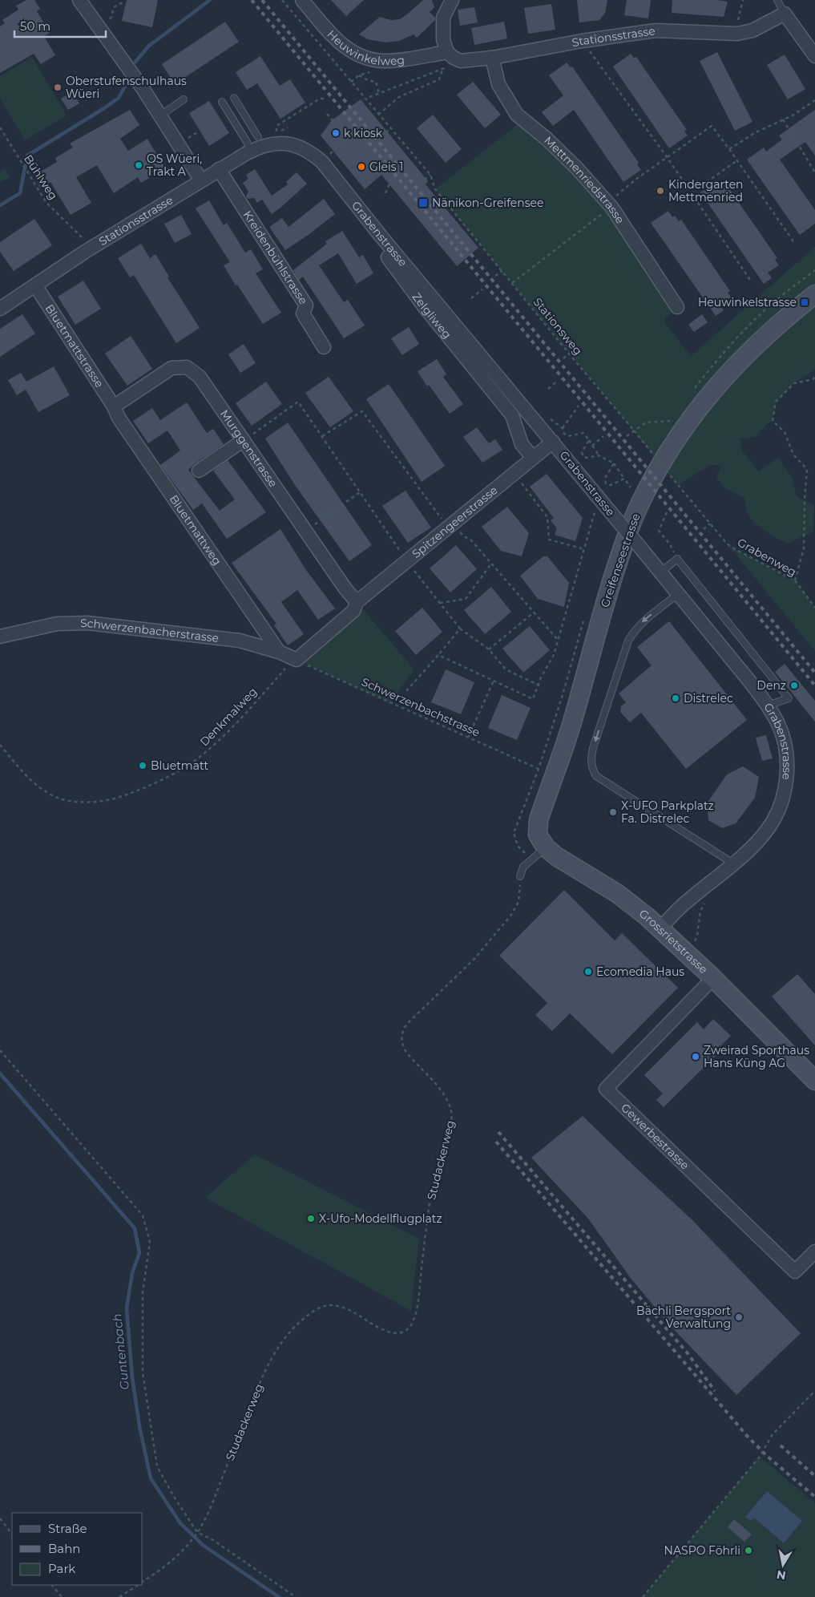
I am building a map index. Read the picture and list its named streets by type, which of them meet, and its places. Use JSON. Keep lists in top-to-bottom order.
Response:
{
  "streets": {
    "street": [
      "Stationsstrasse",
      "Heuwinkelweg",
      "Mettmenriedstrasse",
      "Grabenstrasse",
      "Kreidenbühlstrasse",
      "Zelgliweg",
      "Bluetmattstrasse",
      "Murggenstrasse",
      "Spitzengeerstrasse",
      "Bluetmattweg",
      "Greifenseestrasse",
      "Schwerzenbacherstrasse",
      "Grossrietstrasse",
      "Gewerbestrasse"
    ],
    "path": [
      "Bühlweg",
      "Stationsweg",
      "Grabenweg",
      "Schwerzenbachstrasse",
      "Denkmalweg",
      "Studackerweg"
    ]
  },
  "crossings": [
    ["Stationsstrasse", "Heuwinkelweg"],
    ["Stationsstrasse", "Bühlweg"],
    ["Stationsstrasse", "Mettmenriedstrasse"],
    ["Stationsstrasse", "Grabenstrasse"],
    ["Stationsstrasse", "Kreidenbühlstrasse"],
    ["Stationsstrasse", "Bluetmattstrasse"],
    ["Grabenstrasse", "Zelgliweg"],
    ["Grabenstrasse", "Spitzengeerstrasse"],
    ["Grabenstrasse", "Grossrietstrasse"],
    ["Zelgliweg", "Spitzengeerstrasse"],
    ["Stationsweg", "Grabenweg"],
    ["Bluetmattstrasse", "Murggenstrasse"],
    ["Bluetmattstrasse", "Bluetmattweg"],
    ["Murggenstrasse", "Spitzengeerstrasse"],
    ["Murggenstrasse", "Bluetmattweg"],
    ["Spitzengeerstrasse", "Schwerzenbacherstrasse"],
    ["Spitzengeerstrasse", "Schwerzenbachstrasse"],
    ["Spitzengeerstrasse", "Denkmalweg"],
    ["Bluetmattweg", "Schwerzenbacherstrasse"],
    ["Greifenseestrasse", "Grossrietstrasse"],
    ["Schwerzenbacherstrasse", "Schwerzenbachstrasse"],
    ["Schwerzenbacherstrasse", "Denkmalweg"],
    ["Schwerzenbachstrasse", "Denkmalweg"],
    ["Grossrietstrasse", "Gewerbestrasse"]
  ],
  "water": ["Guntenbach"],
  "places": {
    "other": [
      "Oberstufenschulhaus Wüeri",
      "k kiosk",
      "OS Wüeri, Trakt A",
      "Gleis 1",
      "Kindergarten Mettmenried",
      "Denz",
      "Distrelec",
      "Bluetmatt",
      "X-UFO Parkplatz Fa. Distrelec",
      "Ecomedia Haus",
      "Zweirad Sporthaus Hans Küng AG",
      "X-Ufo-Modellflugplatz",
      "Bächli Bergsport Verwaltung",
      "NASPO Föhrli"
    ],
    "transit": ["Nänikon-Greifensee", "Heuwinkelstrasse"]
  },
  "legend": ["Straße", "Bahn", "Park"],
  "scale_bar": "50 m",
  "north": "bottom"
}
